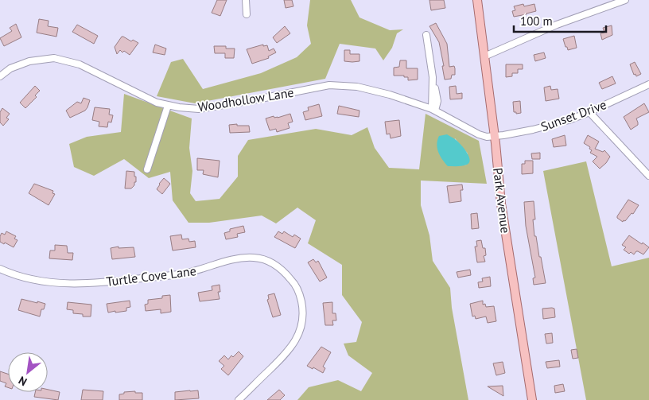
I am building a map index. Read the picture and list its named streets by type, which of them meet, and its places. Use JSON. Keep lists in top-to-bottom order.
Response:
{
  "streets": {
    "main road": ["Park Avenue"],
    "street": ["Woodhollow Lane", "Sunset Drive", "Turtle Cove Lane"]
  },
  "crossings": [
    ["Woodhollow Lane", "Sunset Drive"],
    ["Woodhollow Lane", "Park Avenue"],
    ["Sunset Drive", "Park Avenue"]
  ],
  "scale_bar": "100 m",
  "north": "bottom left"
}
